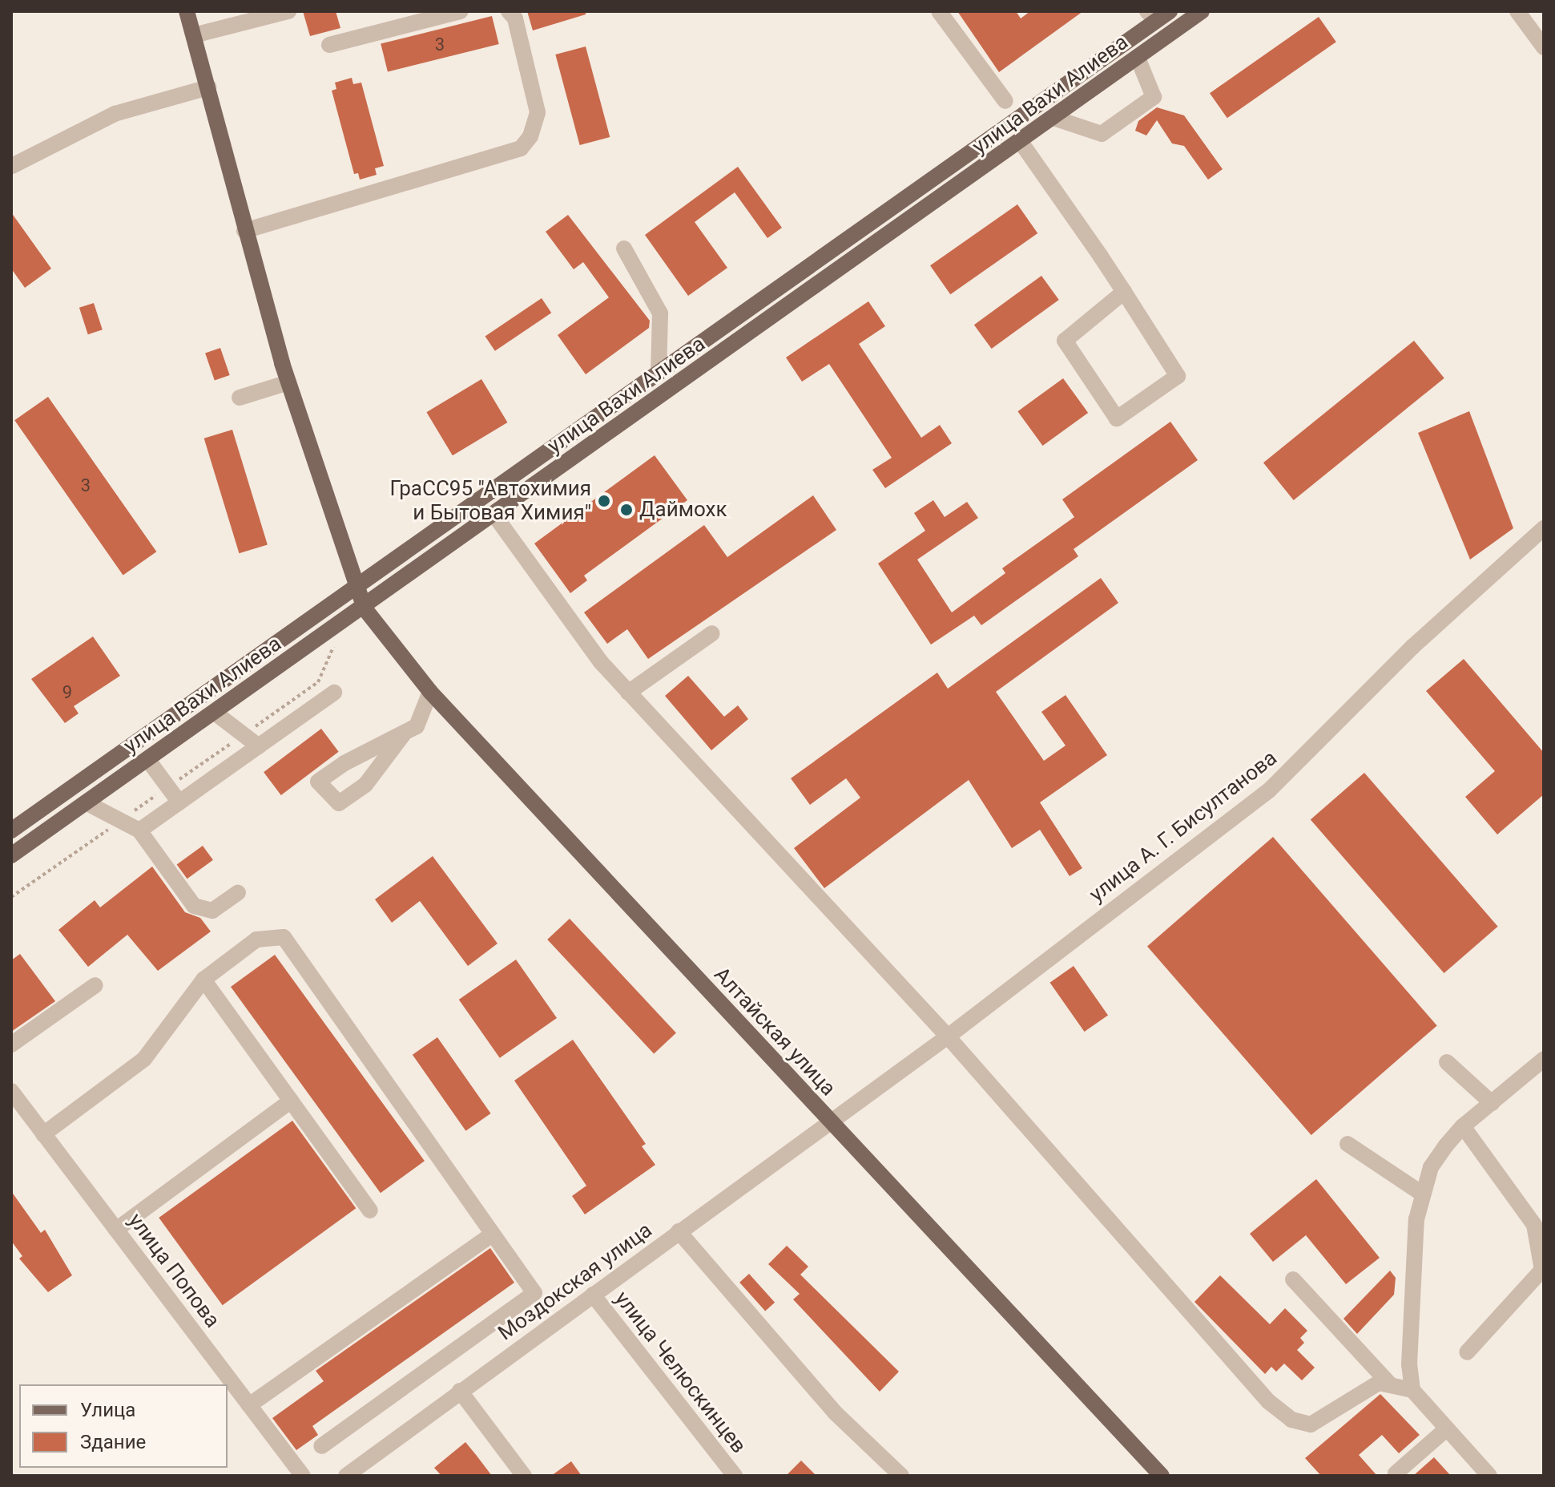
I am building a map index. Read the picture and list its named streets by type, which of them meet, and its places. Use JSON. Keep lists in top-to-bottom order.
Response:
{
  "streets": {
    "main road": ["улица Вахи Алиева", "Алтайская улица"],
    "street": [
      "улица А. Г. Бисултанова",
      "улица Попова",
      "Моздокская улица",
      "улица Челюскинцев"
    ]
  },
  "crossings": [
    ["улица Вахи Алиева", "Алтайская улица"],
    ["улица А. Г. Бисултанова", "Алтайская улица"],
    ["улица А. Г. Бисултанова", "Моздокская улица"],
    ["Алтайская улица", "Моздокская улица"],
    ["Моздокская улица", "улица Челюскинцев"]
  ],
  "places": ["ГраСС95 \"Автохимия и Бытовая Химия\"", "Даймохк"],
  "house_numbers": ["3", "3", "9"],
  "legend": ["Улица", "Здание"]
}
